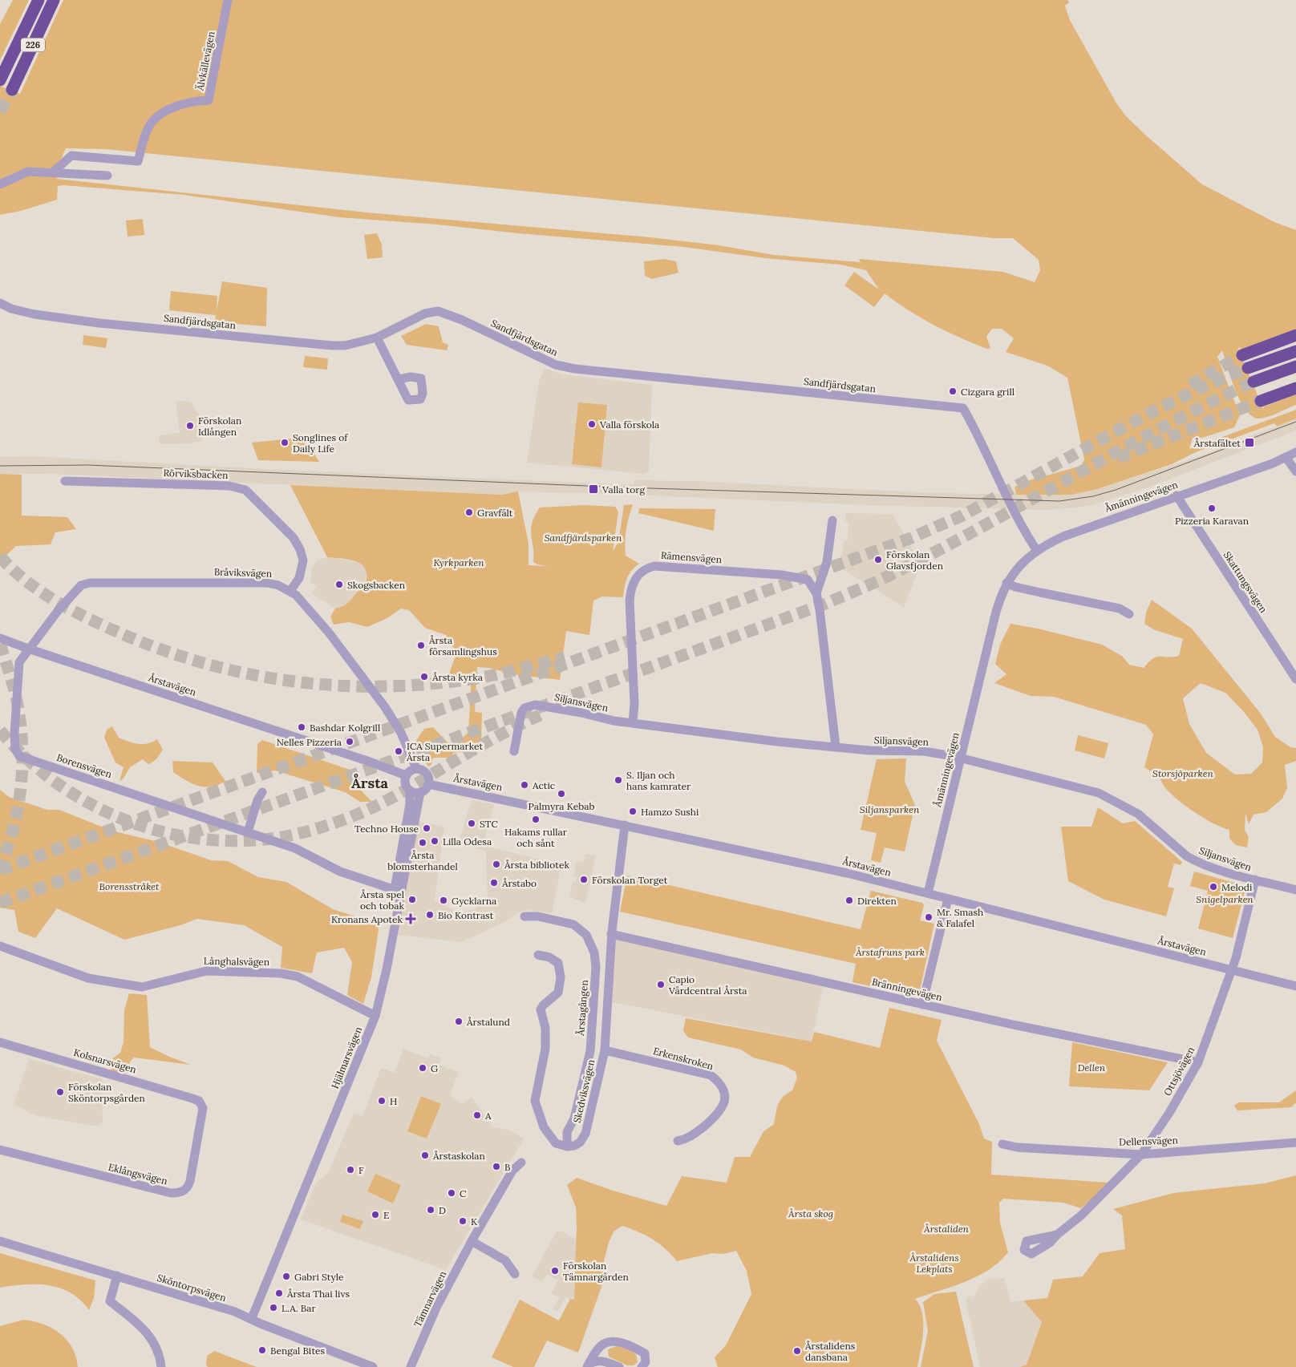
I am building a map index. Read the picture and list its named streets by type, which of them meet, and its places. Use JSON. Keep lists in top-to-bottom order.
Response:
{
  "streets": {
    "highway": ["226"],
    "street": [
      "Älvkällevägen",
      "Sandfjärdsgatan",
      "Rörviksbacken",
      "Åmänningevägen",
      "Rämensvägen",
      "Bråviksvägen",
      "Skattungsvägen",
      "Årstavägen",
      "Siljansvägen",
      "Borensvägen",
      "Långhalsvägen",
      "Bränningevägen",
      "Årstagången",
      "Hjälmarsvägen",
      "Erkenskroken",
      "Kolsnarsvägen",
      "Ottsjövägen",
      "Skedviksvägen",
      "Dellensvägen",
      "Eklångsvägen",
      "Sköntorpsvägen",
      "Tämnarvägen"
    ]
  },
  "crossings": [
    ["Sandfjärdsgatan", "Åmänningevägen"],
    ["Rörviksbacken", "Bråviksvägen"],
    ["Åmänningevägen", "Skattungsvägen"],
    ["Åmänningevägen", "Årstavägen"],
    ["Åmänningevägen", "Siljansvägen"],
    ["Rämensvägen", "Siljansvägen"],
    ["Bråviksvägen", "Årstavägen"],
    ["Bråviksvägen", "Borensvägen"],
    ["Bråviksvägen", "Hjälmarsvägen"],
    ["Årstavägen", "Borensvägen"],
    ["Årstavägen", "Hjälmarsvägen"],
    ["Årstavägen", "Ottsjövägen"],
    ["Årstavägen", "Skedviksvägen"],
    ["Siljansvägen", "Ottsjövägen"],
    ["Borensvägen", "Hjälmarsvägen"],
    ["Långhalsvägen", "Hjälmarsvägen"],
    ["Bränningevägen", "Ottsjövägen"],
    ["Bränningevägen", "Skedviksvägen"],
    ["Årstagången", "Skedviksvägen"],
    ["Hjälmarsvägen", "Sköntorpsvägen"],
    ["Erkenskroken", "Skedviksvägen"],
    ["Kolsnarsvägen", "Eklångsvägen"],
    ["Ottsjövägen", "Dellensvägen"]
  ],
  "districts": ["Årsta"],
  "parks": [
    "Sandfjärdsparken",
    "Kyrkparken",
    "Storsjöparken",
    "Siljansparken",
    "Borensstråket",
    "Snigelparken",
    "Årstafruns park",
    "Dellen",
    "Årsta skog",
    "Årstaliden",
    "Årstalidens Lekplats"
  ],
  "places": {
    "other": [
      "Cizgara grill",
      "Valla förskola",
      "Förskolan Idlången",
      "Songlines of Daily Life",
      "Pizzeria Karavan",
      "Gravfält",
      "Förskolan Glavsfjorden",
      "Skogsbacken",
      "Årsta församlingshus",
      "Årsta kyrka",
      "Bashdar Kolgrill",
      "Nelles Pizzeria",
      "ICA Supermarket Årsta",
      "S. Iljan och hans kamrater",
      "Actic",
      "Palmyra Kebab",
      "Hamzo Sushi",
      "Hakams rullar och sånt",
      "STC",
      "Techno House",
      "Lilla Odesa",
      "Årsta blomsterhandel",
      "Årsta bibliotek",
      "Förskolan Torget",
      "Årstabo",
      "Melodi",
      "Årsta spel och tobak",
      "Gycklarna",
      "Direkten",
      "Bio Kontrast",
      "Mr. Smash & Falafel",
      "Capio Vårdcentral Årsta",
      "Årstalund",
      "G",
      "Förskolan Sköntorpsgården",
      "H",
      "A",
      "Årstaskolan",
      "B",
      "F",
      "C",
      "D",
      "E",
      "K",
      "Förskolan Tämnargården",
      "Gabri Style",
      "Årsta Thai livs",
      "L.A. Bar",
      "Bengal Bites",
      "Årstalidens dansbana"
    ],
    "transit": ["Årstafältet", "Valla torg"],
    "health": ["Kronans Apotek"]
  }
}
